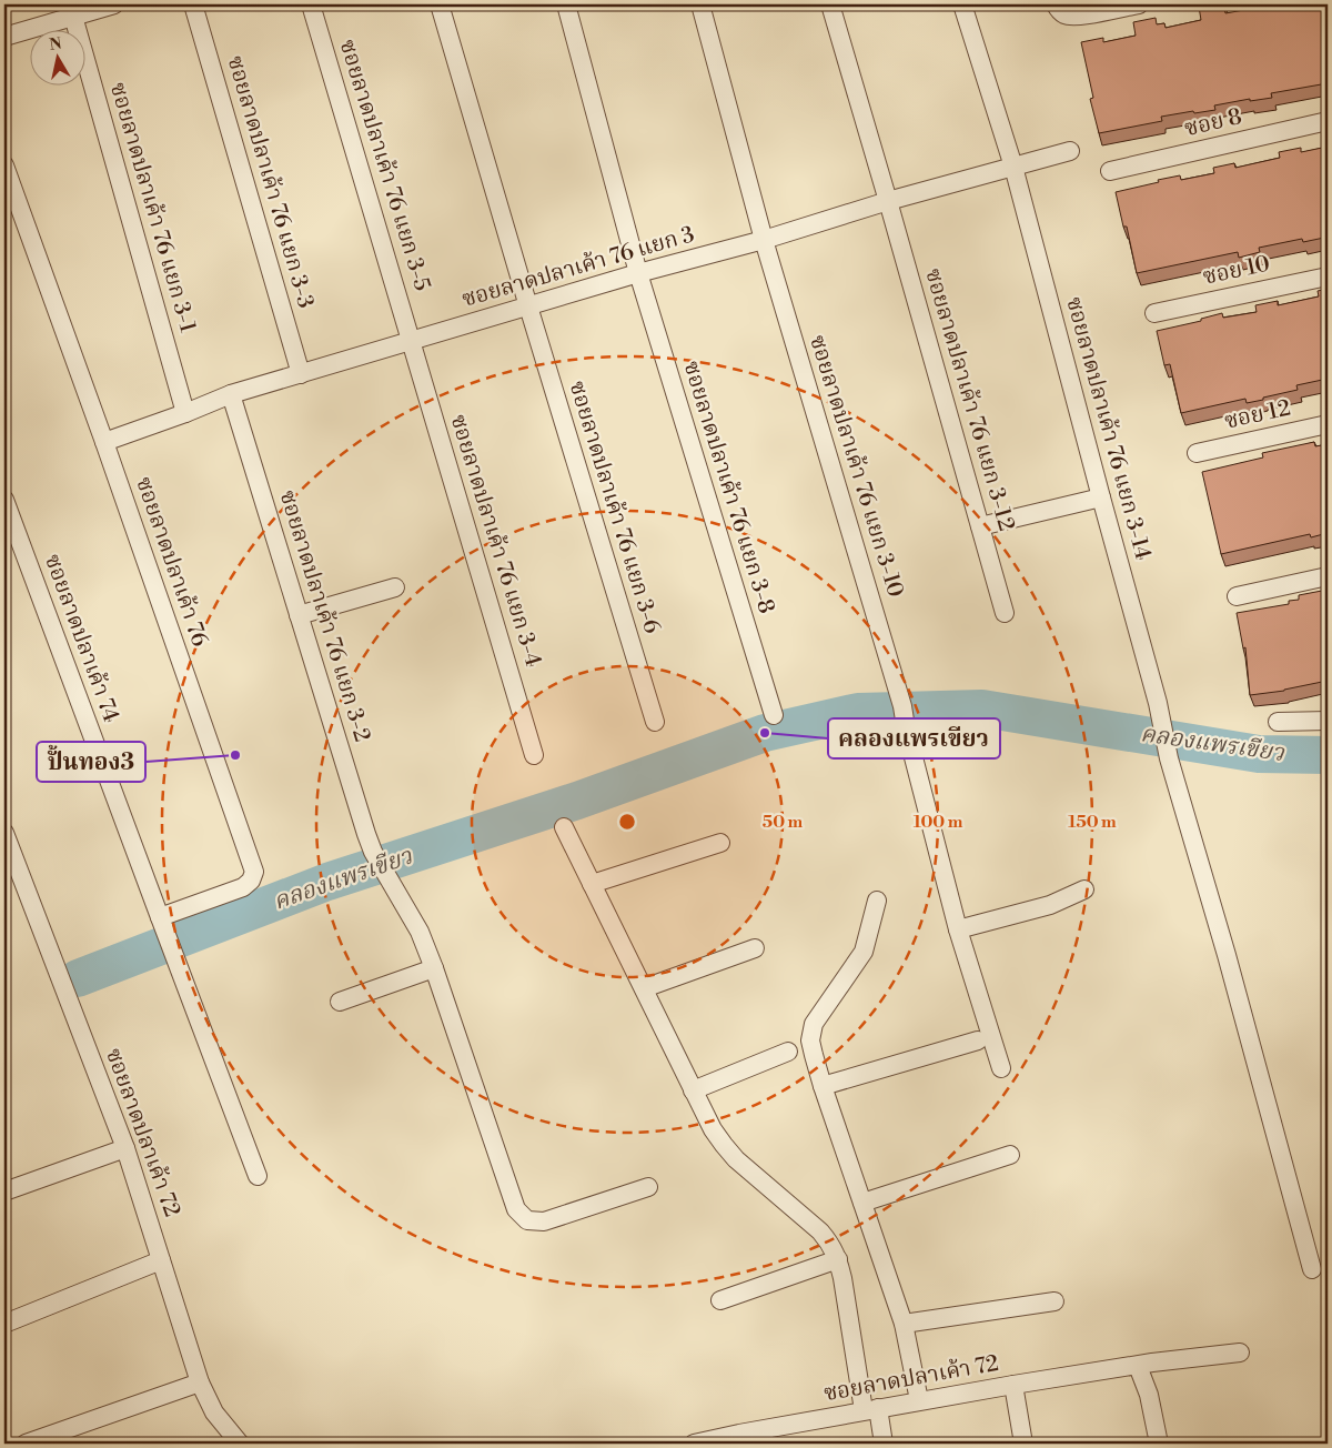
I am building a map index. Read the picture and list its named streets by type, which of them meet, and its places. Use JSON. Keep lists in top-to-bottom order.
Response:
{
  "streets": {
    "street": [
      "ซอย 8",
      "ซอยลาดปลาเค้า 76 แยก 3-5",
      "ซอยลาดปลาเค้า 76 แยก 3-3",
      "ซอยลาดปลาเค้า 76 แยก 3-1",
      "ซอยลาดปลาเค้า 76 แยก 3",
      "ซอย 10",
      "ซอยลาดปลาเค้า 76 แยก 3-12",
      "ซอย 12",
      "ซอยลาดปลาเค้า 76 แยก 3-14",
      "ซอยลาดปลาเค้า 76 แยก 3-10",
      "ซอยลาดปลาเค้า 76 แยก 3-8",
      "ซอยลาดปลาเค้า 76 แยก 3-6",
      "ซอยลาดปลาเค้า 76 แยก 3-4",
      "ซอยลาดปลาเค้า 76",
      "ซอยลาดปลาเค้า 76 แยก 3-2",
      "ซอยลาดปลาเค้า 74",
      "ซอยลาดปลาเค้า 72"
    ]
  },
  "crossings": [
    ["ซอยลาดปลาเค้า 76 แยก 3-5", "ซอยลาดปลาเค้า 76 แยก 3"],
    ["ซอยลาดปลาเค้า 76 แยก 3-5", "ซอยลาดปลาเค้า 76 แยก 3-4"],
    ["ซอยลาดปลาเค้า 76 แยก 3-3", "ซอยลาดปลาเค้า 76 แยก 3"],
    ["ซอยลาดปลาเค้า 76 แยก 3-1", "ซอยลาดปลาเค้า 76 แยก 3"],
    ["ซอยลาดปลาเค้า 76 แยก 3", "ซอยลาดปลาเค้า 76 แยก 3-12"],
    ["ซอยลาดปลาเค้า 76 แยก 3", "ซอยลาดปลาเค้า 76 แยก 3-14"],
    ["ซอยลาดปลาเค้า 76 แยก 3", "ซอยลาดปลาเค้า 76 แยก 3-10"],
    ["ซอยลาดปลาเค้า 76 แยก 3", "ซอยลาดปลาเค้า 76 แยก 3-8"],
    ["ซอยลาดปลาเค้า 76 แยก 3", "ซอยลาดปลาเค้า 76 แยก 3-6"],
    ["ซอยลาดปลาเค้า 76 แยก 3", "ซอยลาดปลาเค้า 76 แยก 3-4"],
    ["ซอยลาดปลาเค้า 76 แยก 3", "ซอยลาดปลาเค้า 76"],
    ["ซอยลาดปลาเค้า 76 แยก 3", "ซอยลาดปลาเค้า 76 แยก 3-2"],
    ["ซอยลาดปลาเค้า 76", "ซอยลาดปลาเค้า 74"]
  ],
  "water": ["คลองแพรเขียว"],
  "places": ["คลองแพรเขียว", "ปั้นทอง3"],
  "north": "top",
  "rings": ["50 m", "100 m", "150 m"]
}
